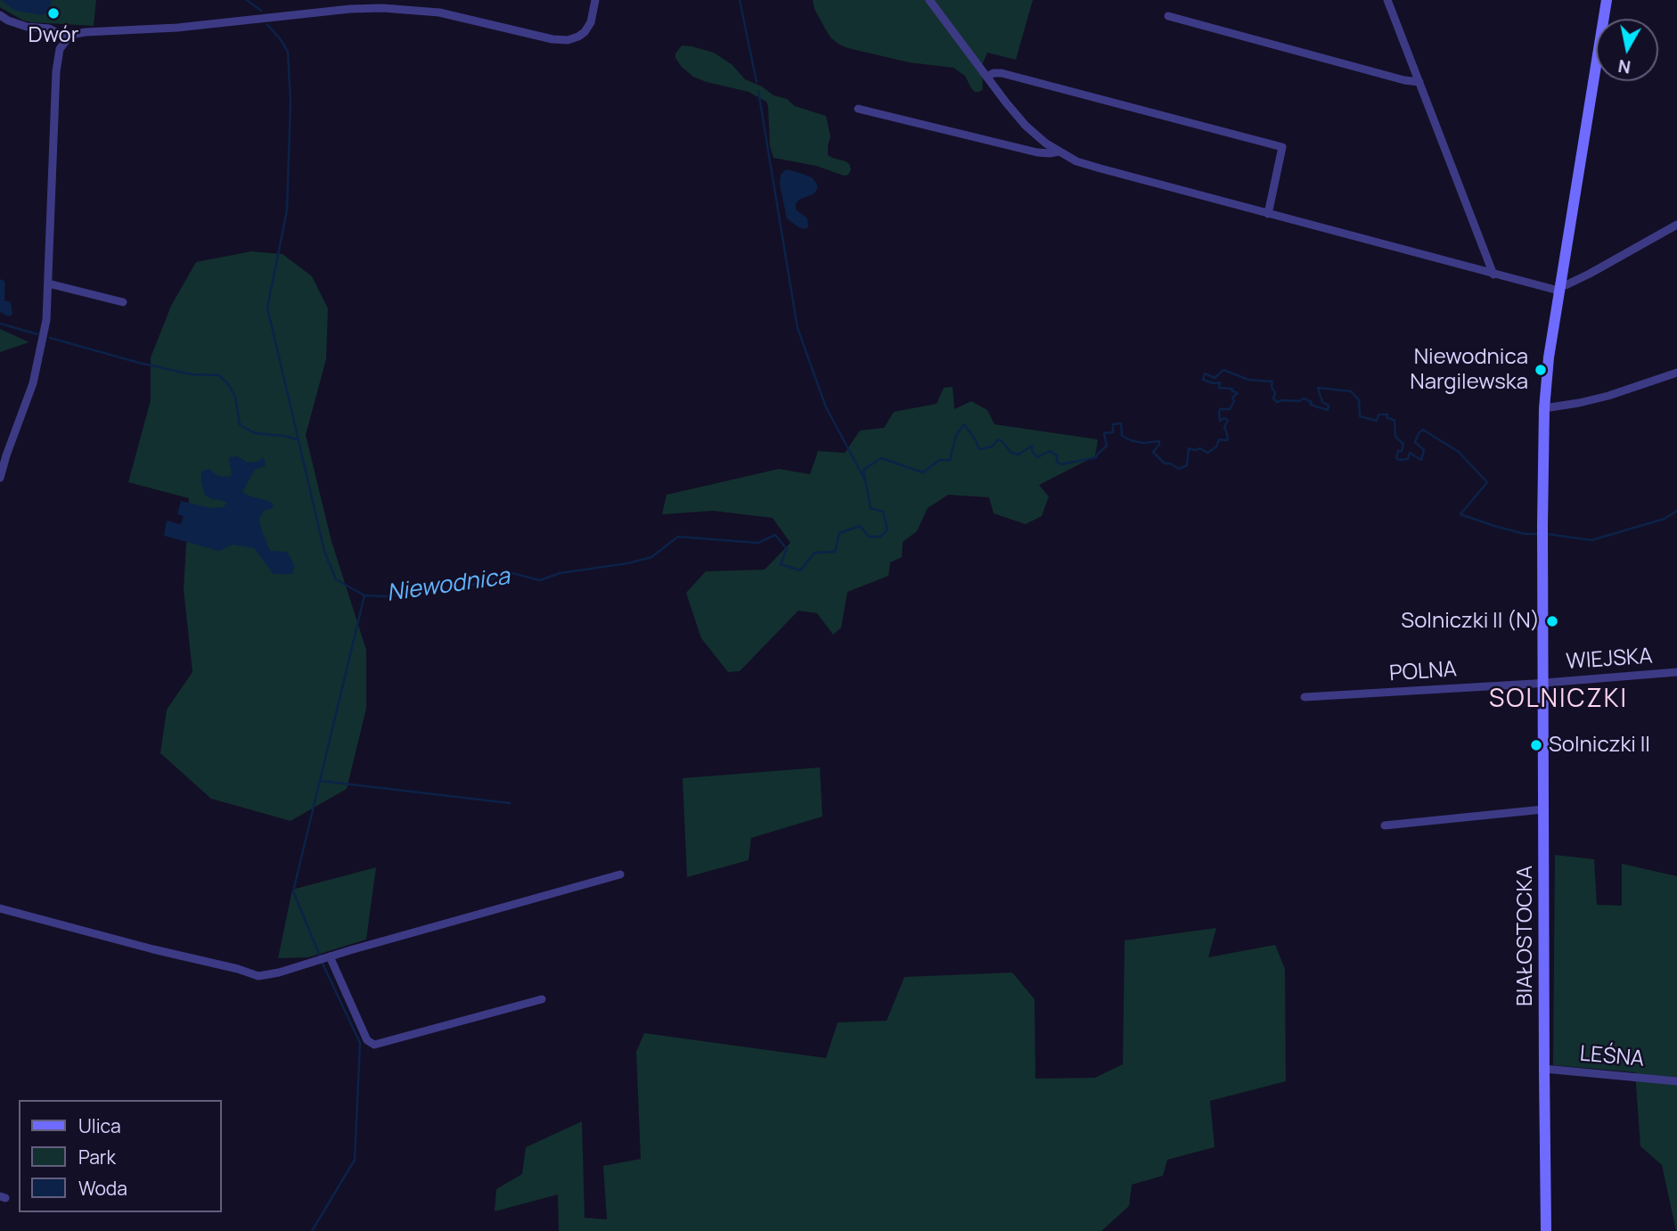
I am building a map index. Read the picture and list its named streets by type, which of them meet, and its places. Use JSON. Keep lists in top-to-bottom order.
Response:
{
  "streets": {
    "street": [
      "WIEJSKA",
      "POLNA",
      "BIAŁOSTOCKA",
      "LEŚNA"
    ]
  },
  "crossings": [
    ["WIEJSKA", "POLNA"],
    ["WIEJSKA", "BIAŁOSTOCKA"],
    ["POLNA", "BIAŁOSTOCKA"],
    ["BIAŁOSTOCKA", "LEŚNA"]
  ],
  "districts": ["SOLNICZKI"],
  "water": ["Niewodnica"],
  "places": [
    "Dwór",
    "Niewodnica Nargilewska",
    "Solniczki II (N)",
    "Solniczki II"
  ],
  "legend": ["Ulica", "Park", "Woda"],
  "north": "bottom"
}
